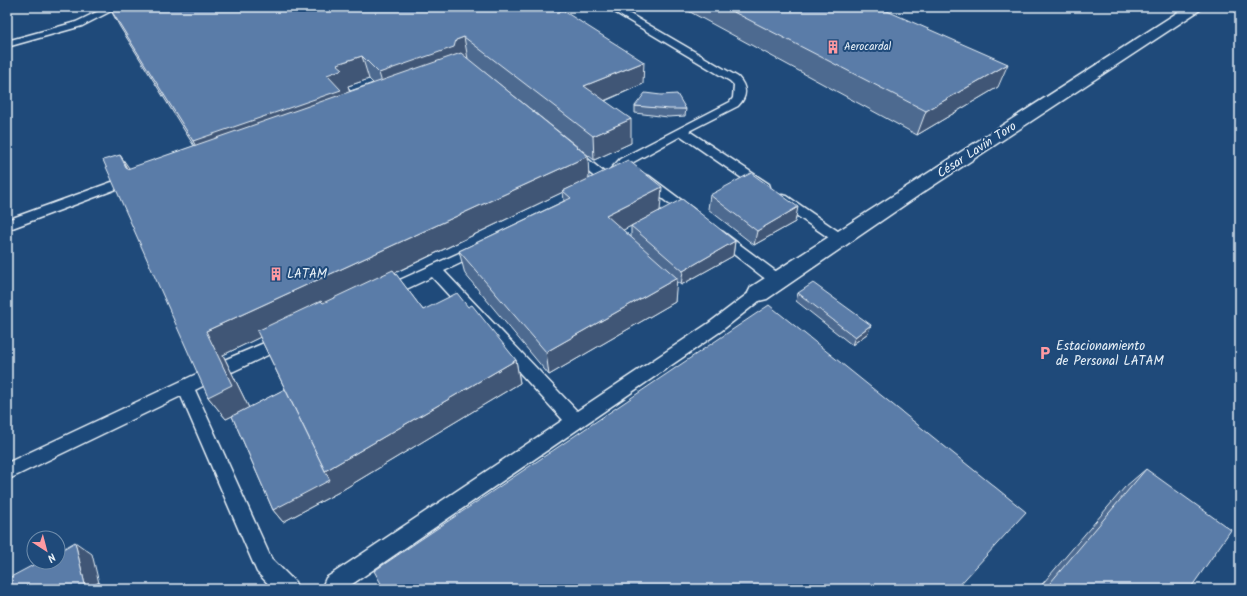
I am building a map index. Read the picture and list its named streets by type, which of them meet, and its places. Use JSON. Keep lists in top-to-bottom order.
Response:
{
  "streets": {
    "street": ["César Lavín Toro"]
  },
  "places": {
    "building": ["Aerocardal", "LATAM"],
    "parking": ["Estacionamiento de Personal LATAM"]
  },
  "north": "bottom right"
}
